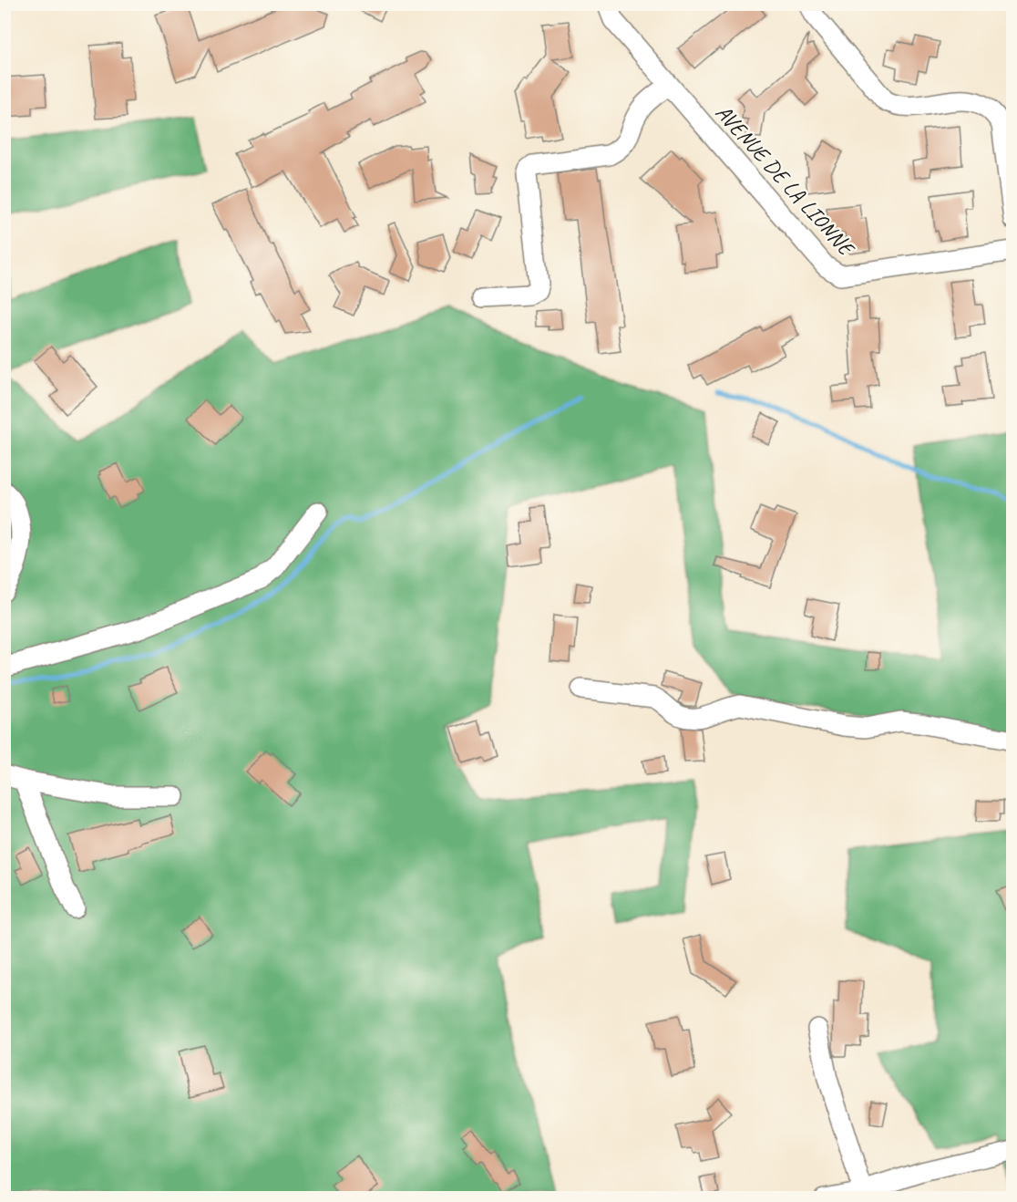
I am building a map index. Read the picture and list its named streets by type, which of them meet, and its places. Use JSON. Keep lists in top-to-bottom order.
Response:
{
  "streets": {
    "street": ["AVENUE DE LA LIONNE"]
  }
}
